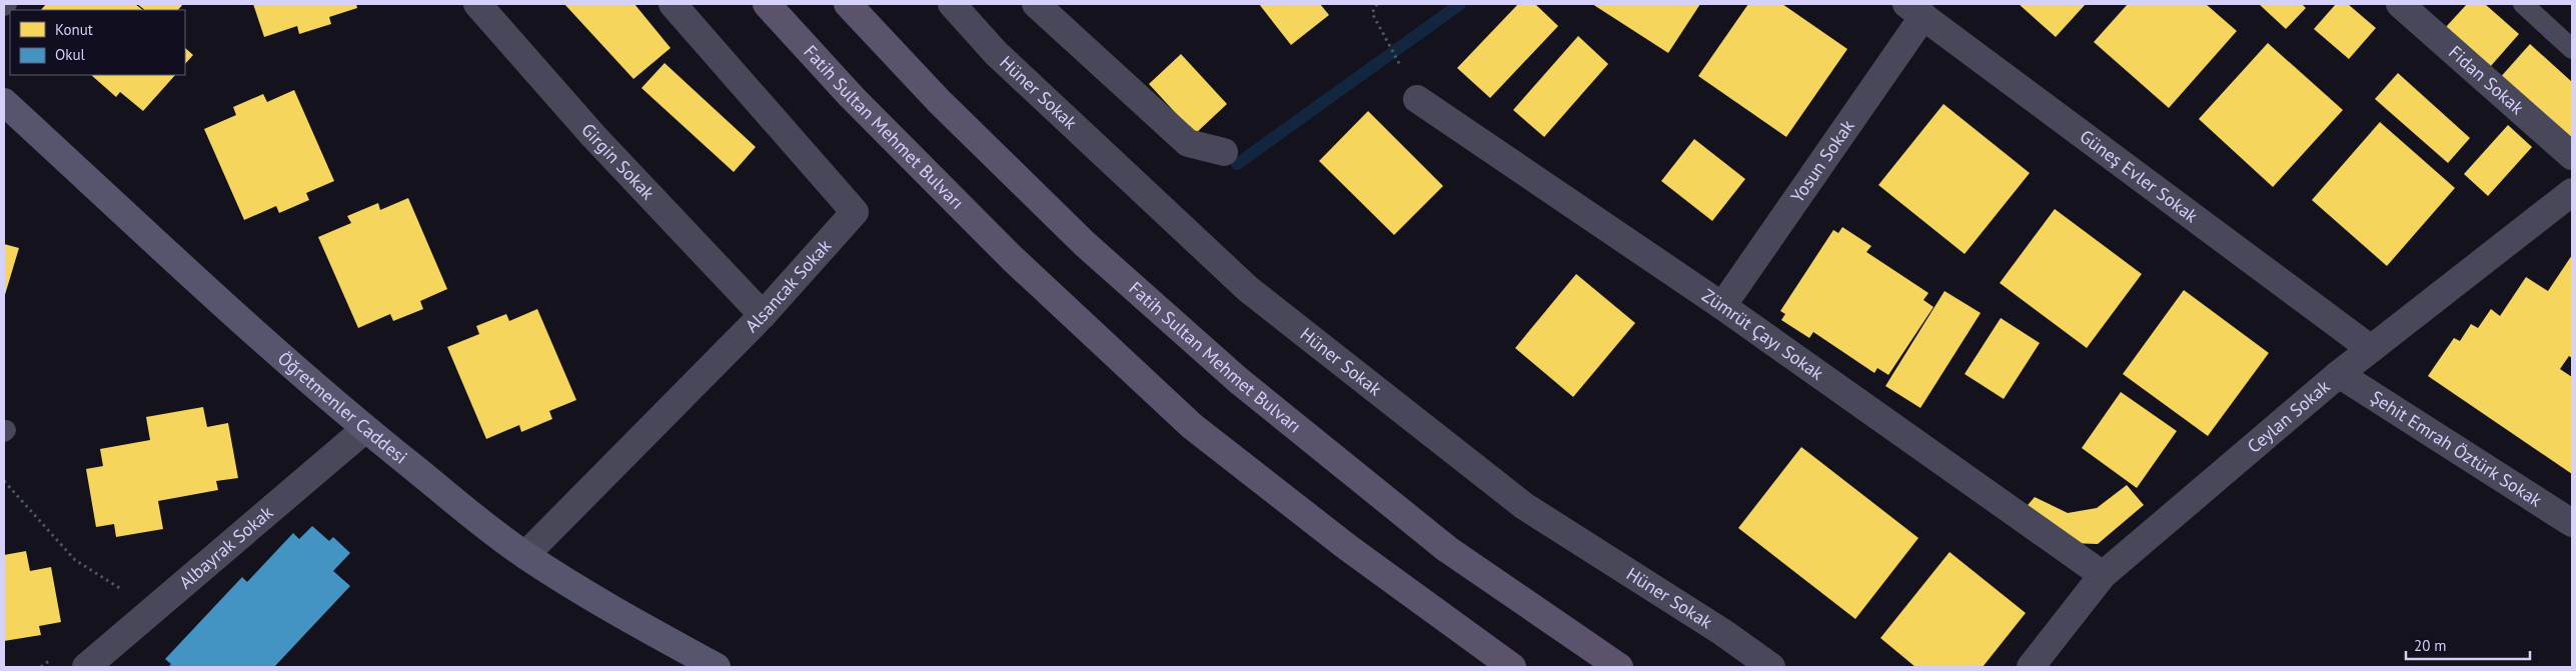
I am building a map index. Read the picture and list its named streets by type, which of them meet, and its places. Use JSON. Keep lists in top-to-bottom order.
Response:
{
  "streets": {
    "main road": ["Fatih Sultan Mehmet Bulvarı", "Öğretmenler Caddesi"],
    "street": [
      "Fidan Sokak",
      "Hüner Sokak",
      "Yosun Sokak",
      "Girgin Sokak",
      "Güneş Evler Sokak",
      "Alsancak Sokak",
      "Zümrüt Çayı Sokak",
      "Ceylan Sokak",
      "Şehit Emrah Öztürk Sokak",
      "Albayrak Sokak"
    ]
  },
  "crossings": [
    ["Yosun Sokak", "Güneş Evler Sokak"],
    ["Yosun Sokak", "Zümrüt Çayı Sokak"],
    ["Girgin Sokak", "Alsancak Sokak"],
    ["Güneş Evler Sokak", "Ceylan Sokak"],
    ["Alsancak Sokak", "Öğretmenler Caddesi"],
    ["Zümrüt Çayı Sokak", "Ceylan Sokak"],
    ["Öğretmenler Caddesi", "Albayrak Sokak"],
    ["Ceylan Sokak", "Şehit Emrah Öztürk Sokak"]
  ],
  "legend": ["Konut", "Okul"],
  "scale_bar": "20 m"
}
